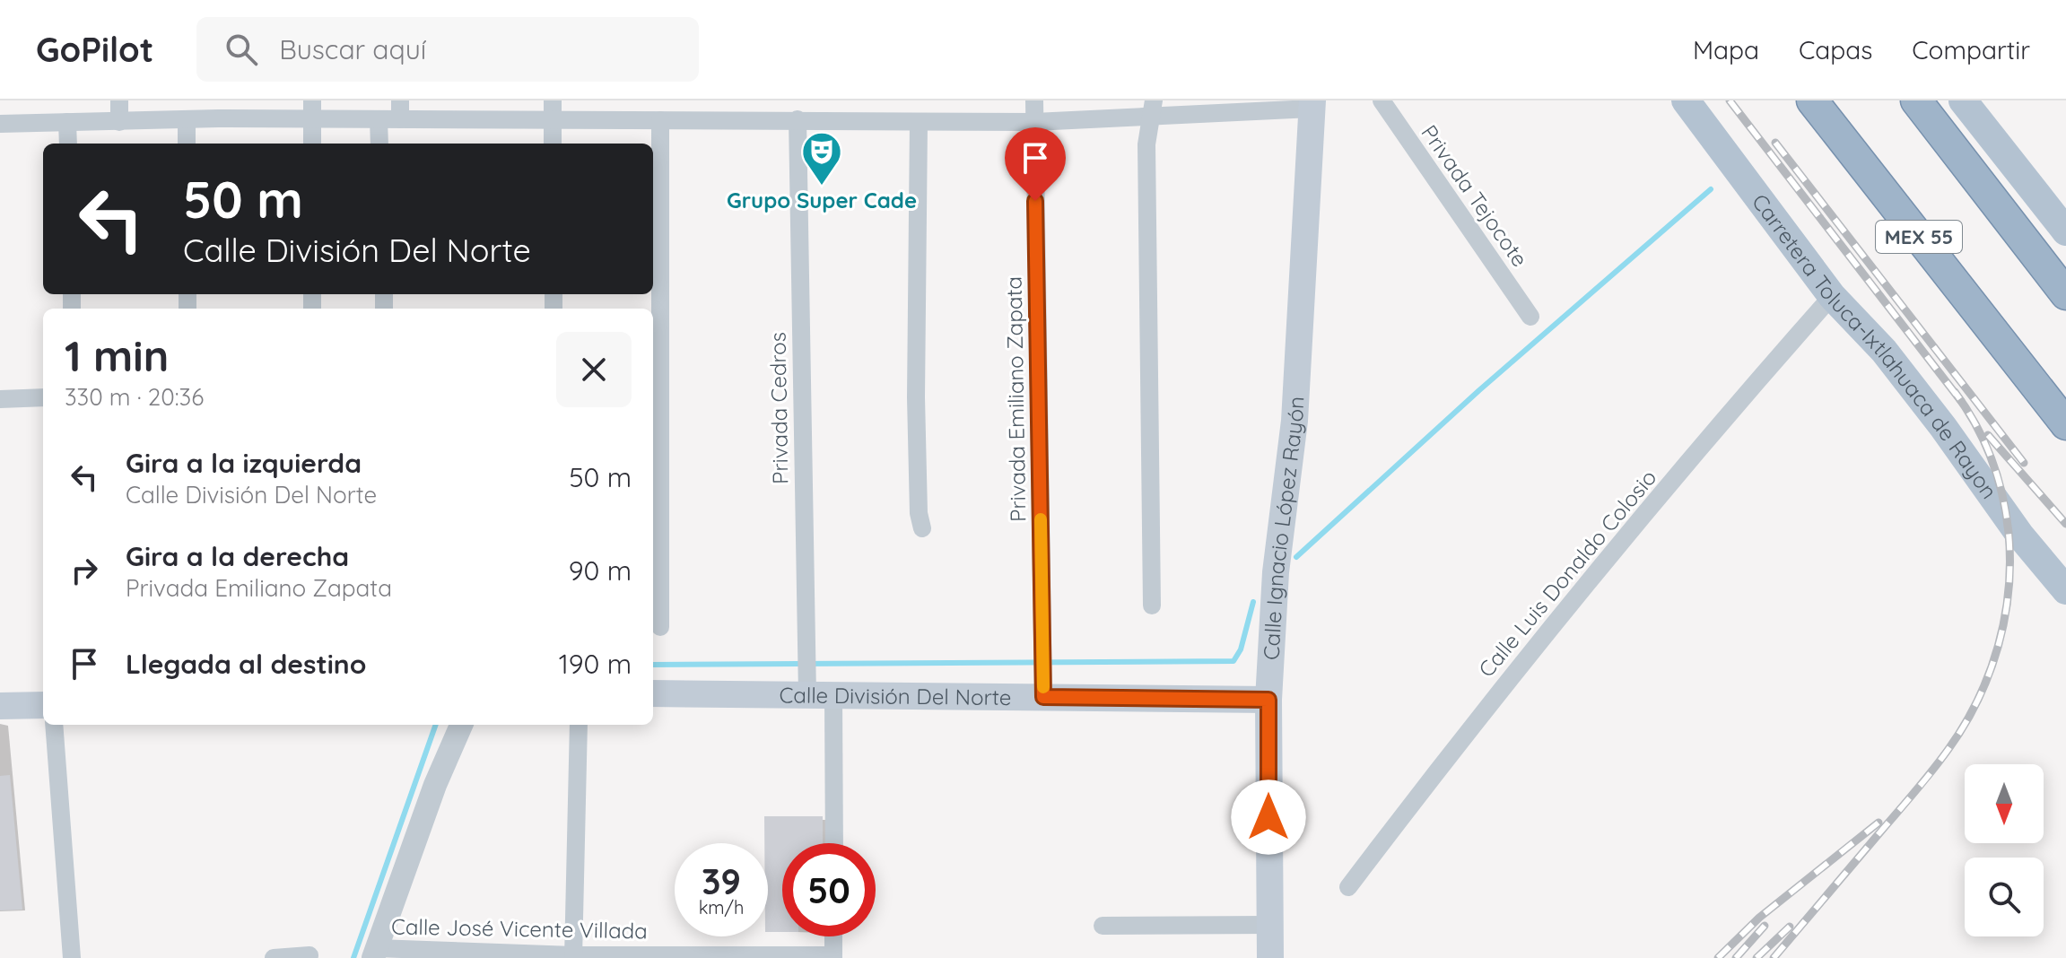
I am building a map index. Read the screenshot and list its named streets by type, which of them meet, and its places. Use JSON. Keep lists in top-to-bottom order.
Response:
{
  "streets": {
    "highway": ["MEX 55"],
    "main road": ["Carretera Toluca-Ixtlahuaca de Rayon", "Calle Ignacio López Rayón", "Calle División Del Norte"],
    "street": [
      "Privada Tejocote",
      "Privada Emiliano Zapata",
      "Privada Cedros",
      "Calle Luis Donaldo Colosio",
      "Calle José Vicente Villada"
    ]
  },
  "crossings": [
    ["Carretera Toluca-Ixtlahuaca de Rayon", "Calle Luis Donaldo Colosio"],
    ["Privada Emiliano Zapata", "Calle División Del Norte"],
    ["Privada Cedros", "Calle División Del Norte"],
    ["Calle Ignacio López Rayón", "Calle División Del Norte"]
  ],
  "places": {
    "theatre": ["Grupo Super Cade"]
  },
  "north": "bottom",
  "page": {
    "header": "GoPilot",
    "search": "Buscar aquí",
    "nav": ["Mapa", "Capas", "Compartir"],
    "turn": ["50 m", "Calle División Del Norte"],
    "heading": ["1 min", "330 m · 20:36"],
    "list": [
      {
        "name": "Gira a la izquierda",
        "note": "Calle División Del Norte",
        "value": "50 m"
      },
      {
        "name": "Gira a la derecha",
        "note": "Privada Emiliano Zapata",
        "value": "90 m"
      },
      {
        "name": "Llegada al destino",
        "value": "190 m"
      }
    ],
    "speed": "39 km/h",
    "limit": "50"
  }
}
